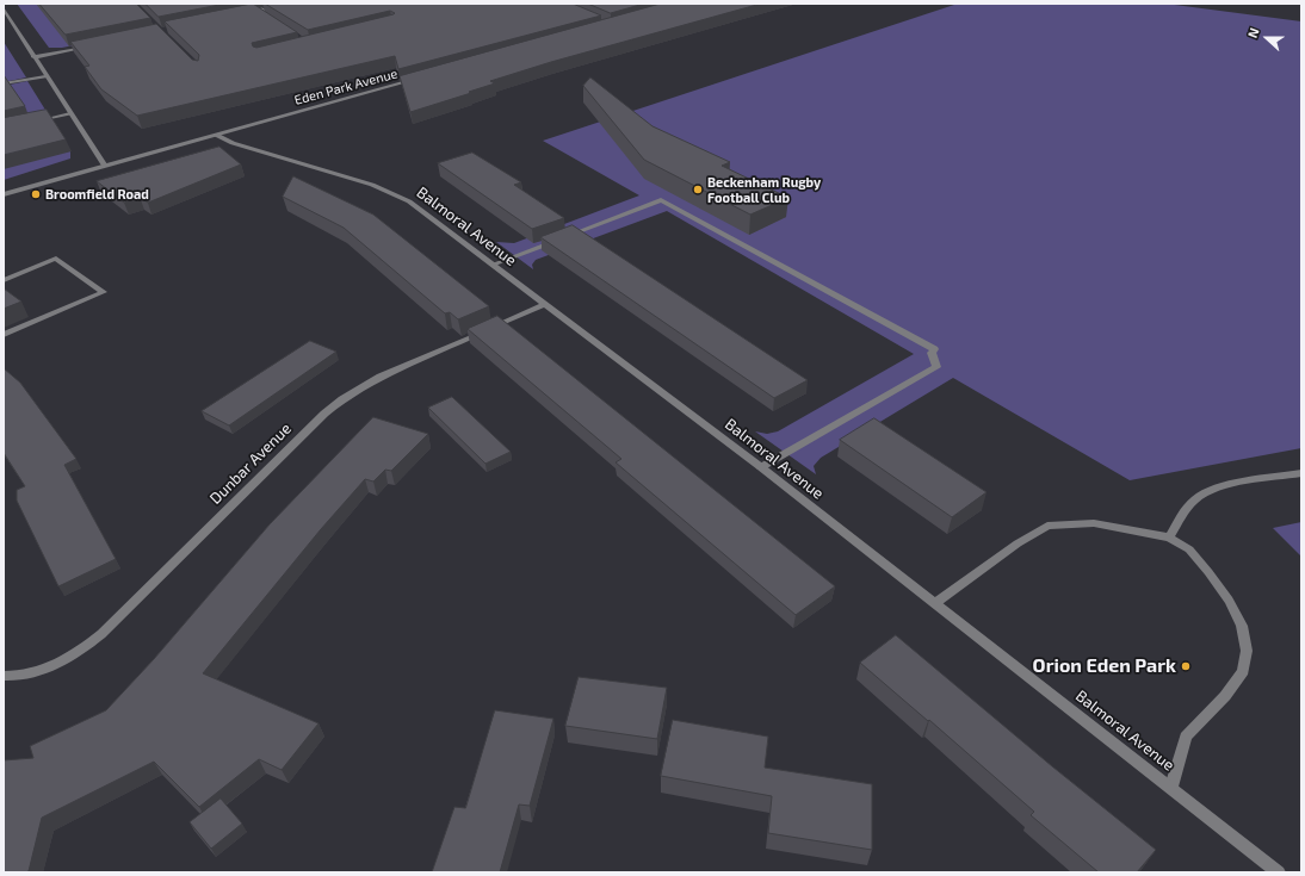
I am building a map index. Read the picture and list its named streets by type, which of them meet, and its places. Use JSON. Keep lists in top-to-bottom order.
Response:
{
  "streets": {
    "street": ["Eden Park Avenue", "Balmoral Avenue", "Dunbar Avenue"]
  },
  "crossings": [
    ["Eden Park Avenue", "Balmoral Avenue"],
    ["Balmoral Avenue", "Dunbar Avenue"]
  ],
  "places": ["Beckenham Rugby Football Club", "Broomfield Road", "Orion Eden Park"],
  "north": "left"
}
